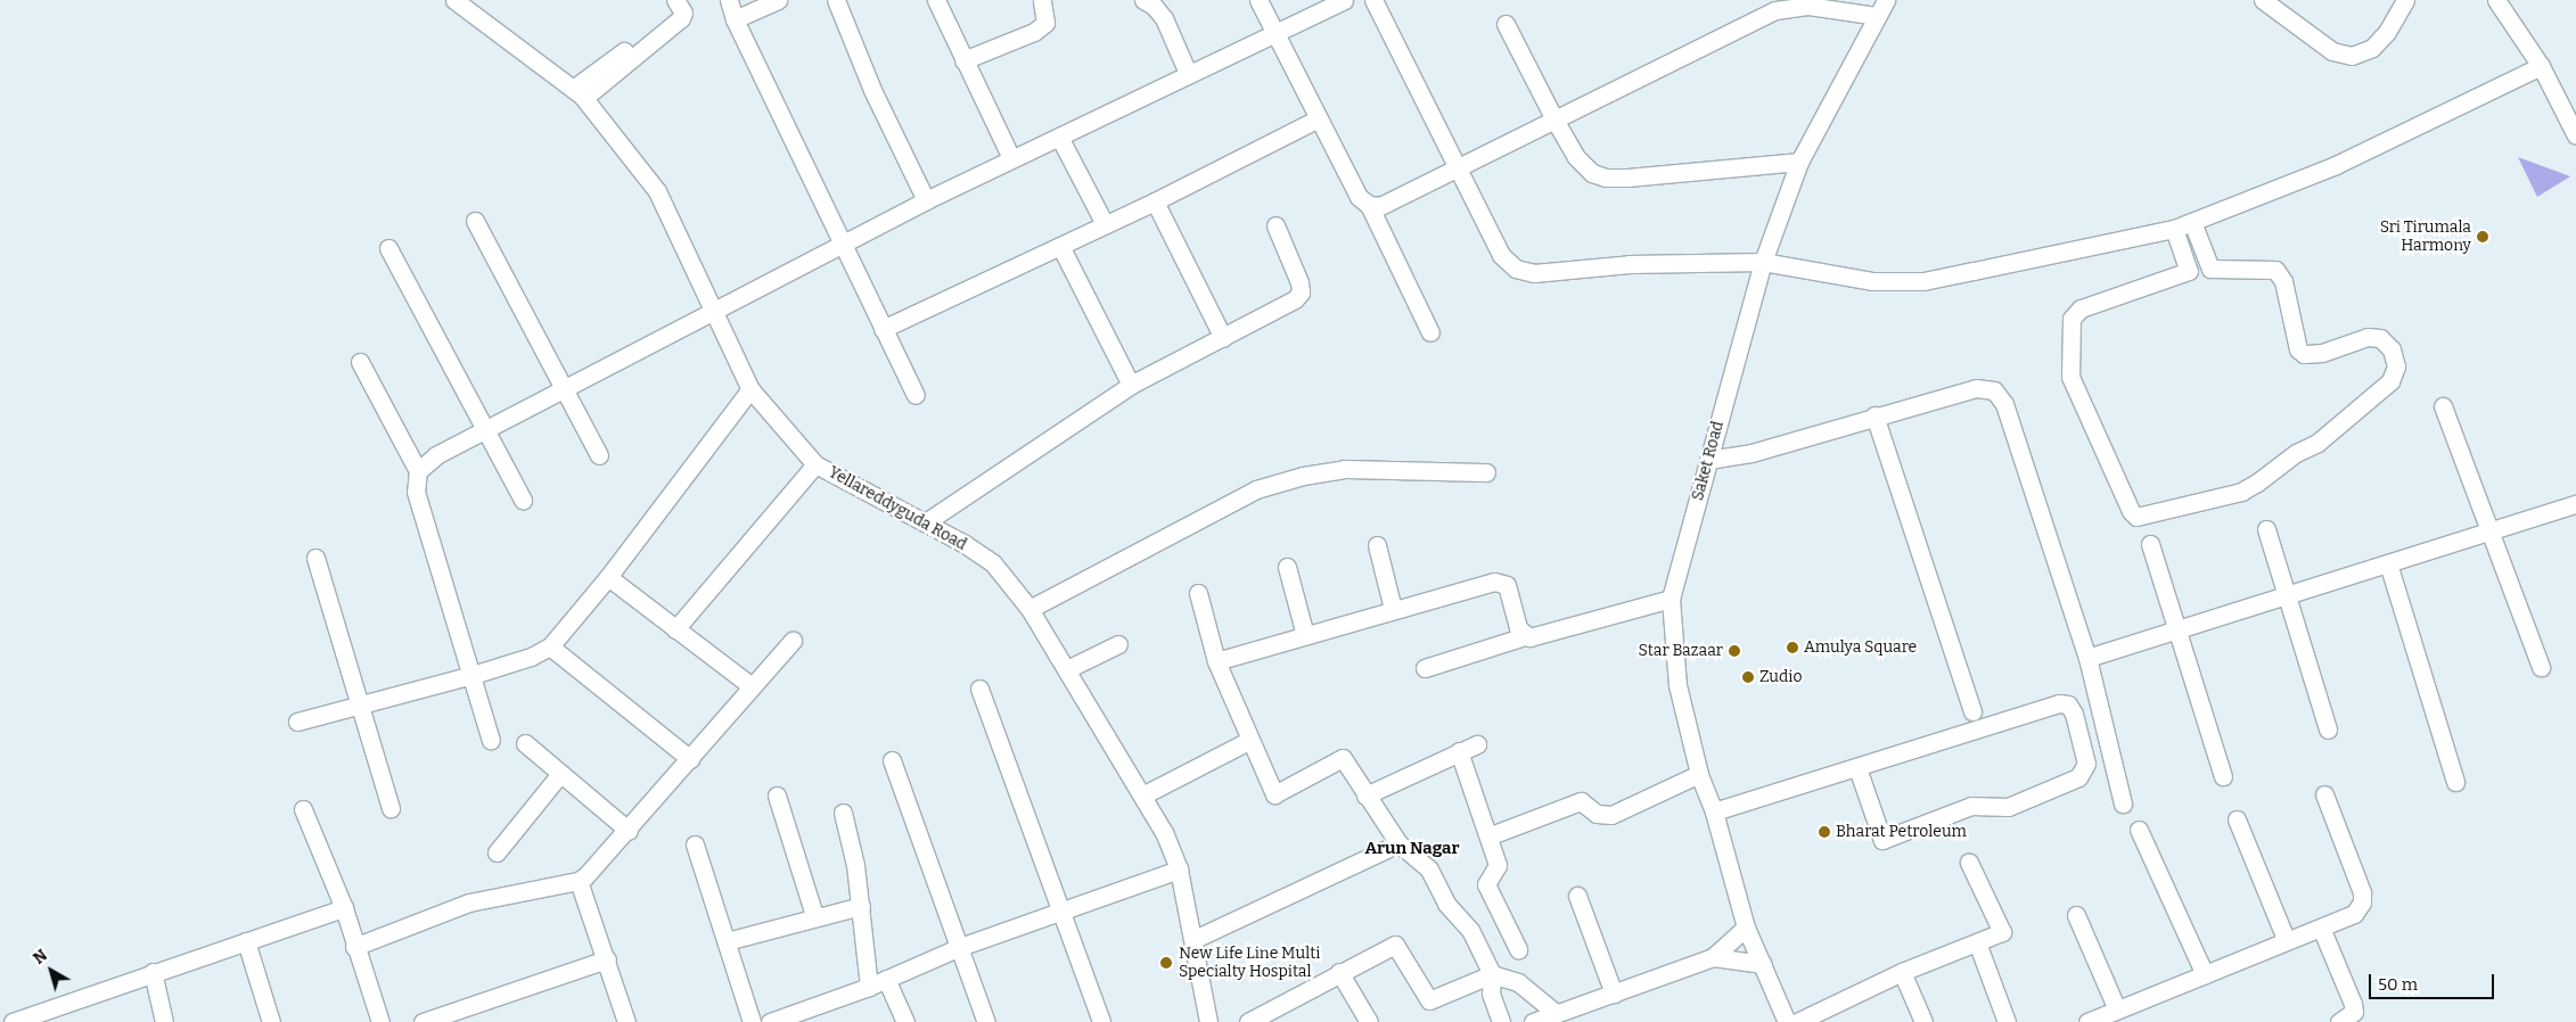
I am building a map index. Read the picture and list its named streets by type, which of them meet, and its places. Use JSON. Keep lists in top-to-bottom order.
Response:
{
  "streets": {
    "street": ["Saket Road", "Yellareddyguda Road"]
  },
  "districts": ["Arun Nagar"],
  "places": [
    "Sri Tirumala Harmony",
    "Amulya Square",
    "Star Bazaar",
    "Zudio",
    "Bharat Petroleum",
    "New Life Line Multi Specialty Hospital"
  ],
  "scale_bar": "50 m",
  "north": "top left"
}
